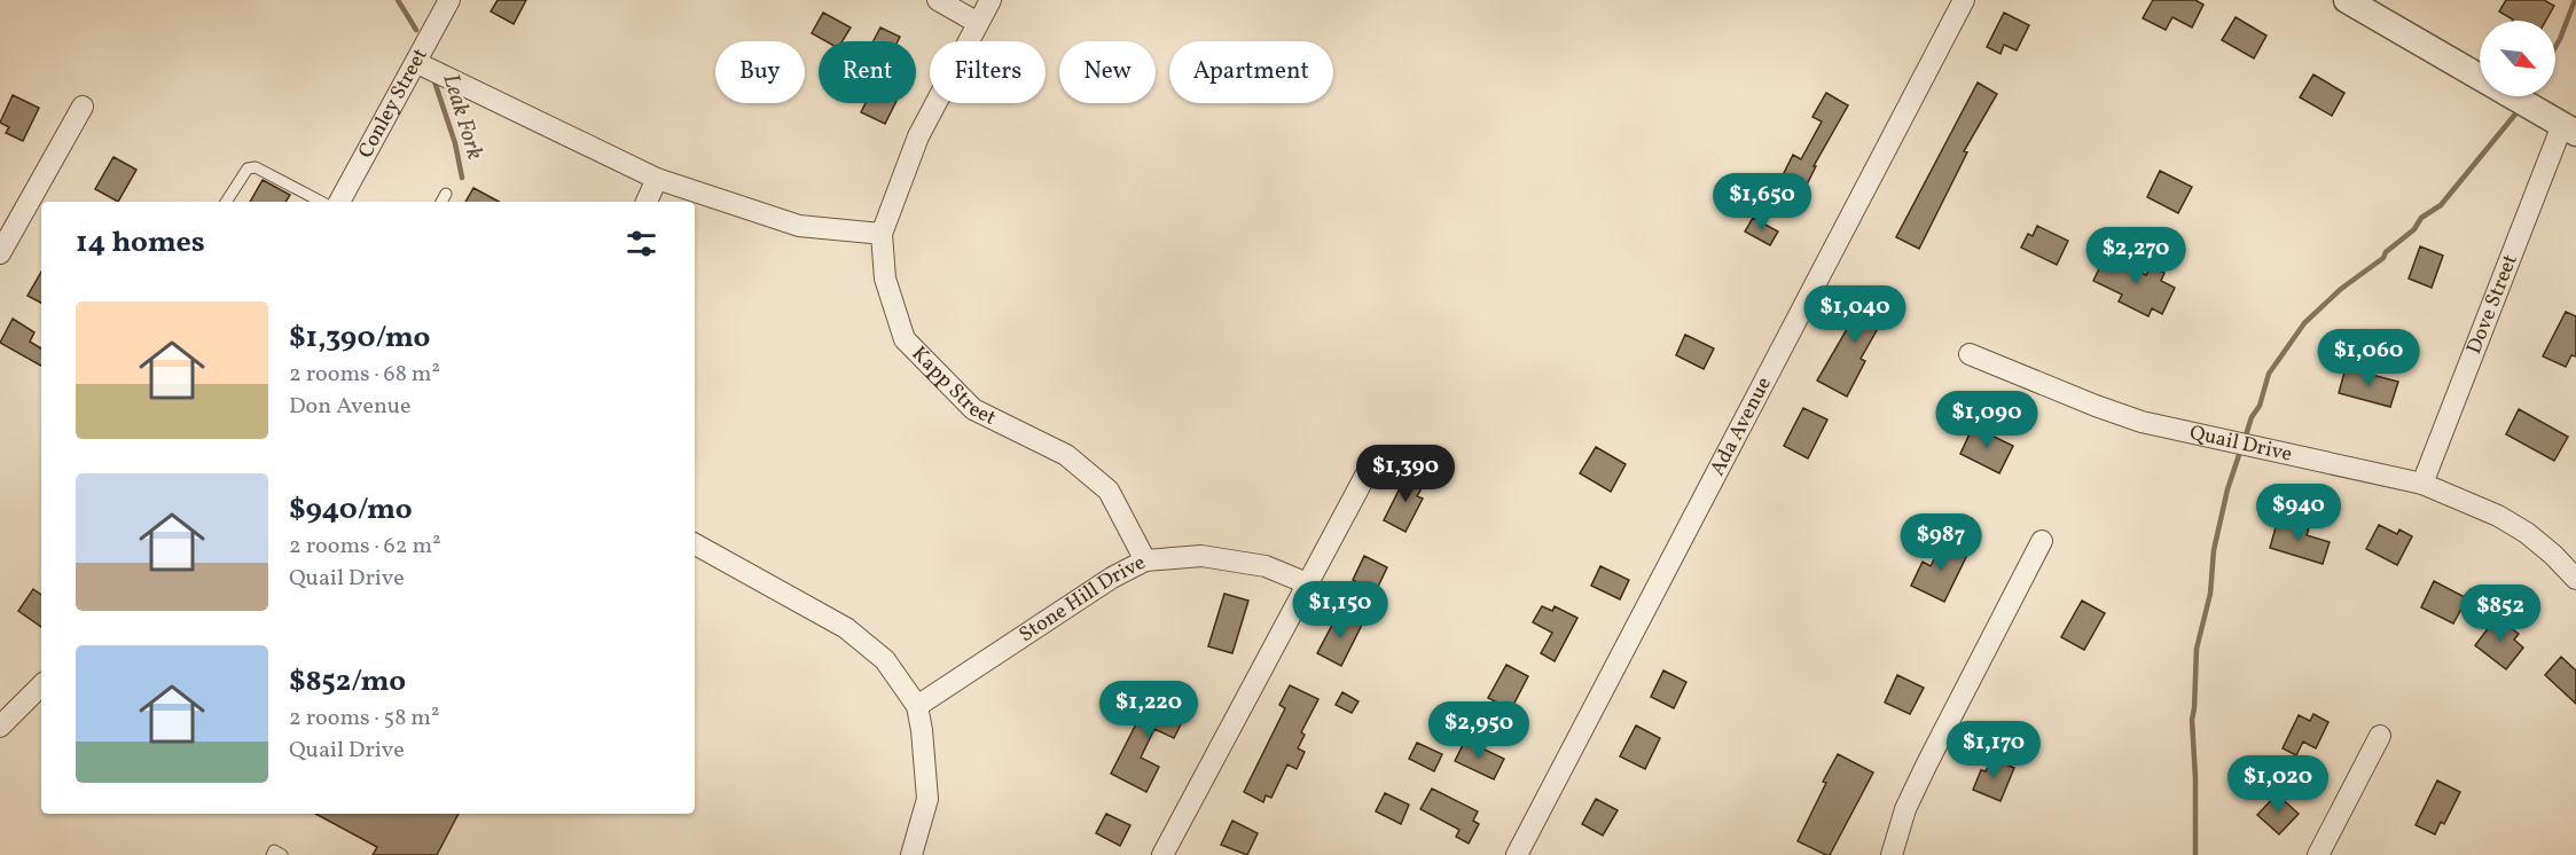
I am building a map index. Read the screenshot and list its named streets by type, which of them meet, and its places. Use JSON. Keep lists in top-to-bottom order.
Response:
{
  "streets": {
    "street": [
      "Conley Street",
      "Dove Street",
      "Kapp Street",
      "Ada Avenue",
      "Quail Drive",
      "Stone Hill Drive"
    ]
  },
  "crossings": [
    ["Dove Street", "Quail Drive"],
    ["Kapp Street", "Stone Hill Drive"]
  ],
  "water": ["Leak Fork"],
  "north": "bottom right",
  "page": {
    "chip": [
      "Buy",
      "Rent",
      "Filters",
      "New",
      "Apartment"
    ],
    "price": [
      "$1,650",
      "$2,270",
      "$1,040",
      "$1,060",
      "$1,090",
      "$1,390",
      "$940",
      "$987",
      "$1,150",
      "$852",
      "$1,220",
      "$2,950",
      "$1,170",
      "$1,020"
    ],
    "heading": "14 homes",
    "list": [
      {
        "name": "$1,390/mo",
        "note": "2 rooms · 68 m² · Don Avenue"
      },
      {
        "name": "$940/mo",
        "note": "2 rooms · 62 m² · Quail Drive"
      },
      {
        "name": "$852/mo",
        "note": "2 rooms · 58 m² · Quail Drive"
      }
    ]
  }
}
